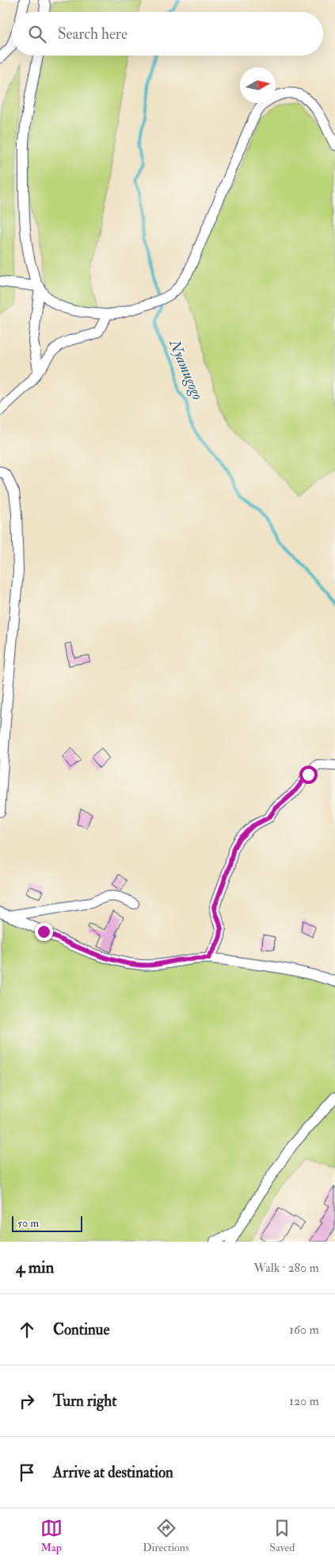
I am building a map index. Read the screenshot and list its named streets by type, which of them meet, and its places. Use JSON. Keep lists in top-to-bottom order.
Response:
{
  "water": ["Nyamugogo"],
  "scale_bar": "50 m",
  "north": "right",
  "page": {
    "search": "Search here",
    "scale": "50 m",
    "heading": ["4 min", "Walk · 280 m"],
    "list": [
      ["Continue", "160 m"],
      ["Turn right", "120 m"],
      "Arrive at destination"
    ],
    "nav": ["Map", "Directions", "Saved"]
  }
}
